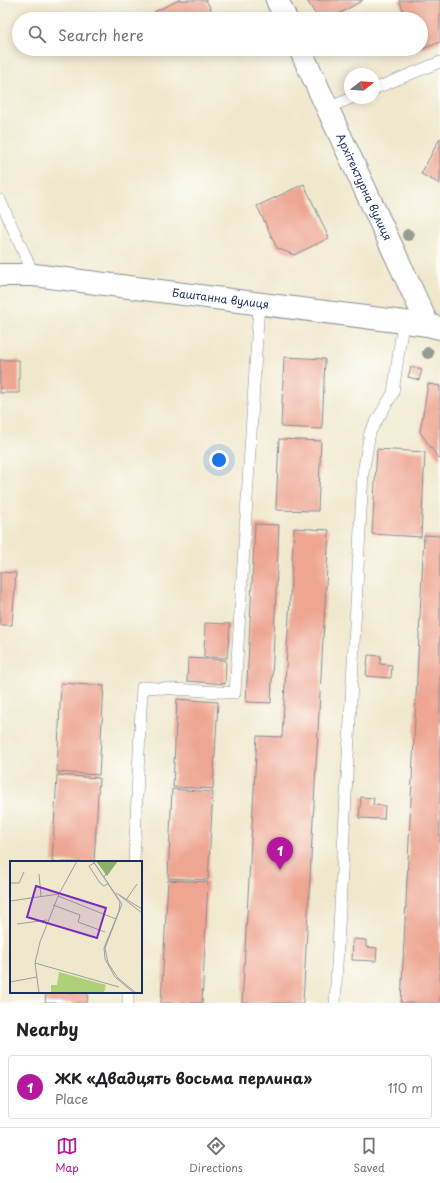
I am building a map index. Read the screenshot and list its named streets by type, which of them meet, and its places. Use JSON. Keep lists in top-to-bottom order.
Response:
{
  "streets": {
    "street": ["Архітектурна вулиця", "Баштанна вулиця"]
  },
  "crossings": [
    ["Архітектурна вулиця", "Баштанна вулиця"]
  ],
  "north": "right",
  "page": {
    "search": "Search here",
    "pins": "1",
    "heading": "Nearby",
    "list": [
      {
        "mark": "1",
        "name": "ЖК «Двадцять восьма перлина»",
        "note": "Place",
        "value": "110 m"
      }
    ],
    "nav": ["Map", "Directions", "Saved"]
  }
}
